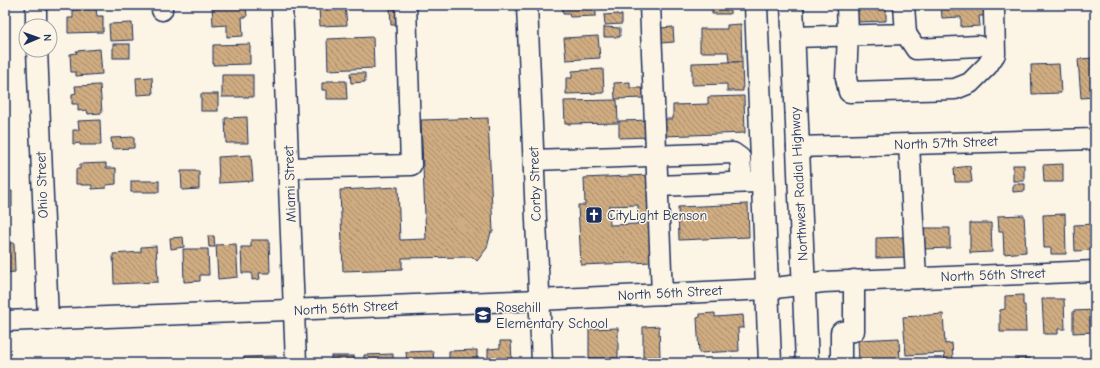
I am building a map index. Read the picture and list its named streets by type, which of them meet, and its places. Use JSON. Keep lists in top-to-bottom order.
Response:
{
  "streets": {
    "main road": ["Northwest Radial Highway"],
    "street": [
      "North 57th Street",
      "Miami Street",
      "Corby Street",
      "Ohio Street",
      "North 56th Street"
    ]
  },
  "crossings": [
    ["North 57th Street", "Northwest Radial Highway"],
    ["Miami Street", "North 56th Street"],
    ["Corby Street", "North 56th Street"],
    ["Northwest Radial Highway", "North 56th Street"],
    ["Ohio Street", "North 56th Street"]
  ],
  "places": {
    "church": ["CityLight Benson"],
    "school or university": ["Rosehill Elementary School"]
  },
  "north": "right"
}
